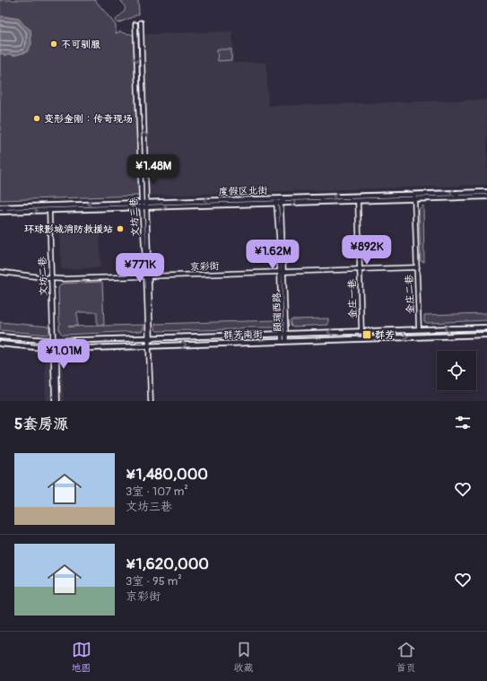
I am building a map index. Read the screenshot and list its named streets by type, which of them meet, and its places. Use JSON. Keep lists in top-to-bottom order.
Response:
{
  "streets": {
    "main road": ["度假区北街", "群芳南街"],
    "street": [
      "文坊三巷",
      "京彩街",
      "文坊二巷",
      "金庄二巷",
      "金庄一巷",
      "颐瑞西路"
    ]
  },
  "crossings": [
    ["度假区北街", "文坊三巷"],
    ["度假区北街", "文坊二巷"],
    ["度假区北街", "金庄二巷"],
    ["度假区北街", "金庄一巷"],
    ["度假区北街", "颐瑞西路"],
    ["文坊三巷", "京彩街"],
    ["文坊三巷", "群芳南街"],
    ["京彩街", "文坊二巷"],
    ["京彩街", "金庄二巷"],
    ["京彩街", "金庄一巷"],
    ["京彩街", "颐瑞西路"],
    ["文坊二巷", "群芳南街"],
    ["金庄二巷", "群芳南街"],
    ["金庄一巷", "群芳南街"],
    ["颐瑞西路", "群芳南街"]
  ],
  "places": {
    "other": ["不可驯服", "变形金刚：传奇现场", "环球影城消防救援站"],
    "transit": ["群芳"]
  },
  "page": {
    "price": [
      "¥1.48M",
      "¥892K",
      "¥1.62M",
      "¥771K",
      "¥1.01M"
    ],
    "heading": "5套房源",
    "list": [
      {
        "name": "¥1,480,000",
        "note": "3室 · 107 m² · 文坊三巷"
      },
      {
        "name": "¥1,620,000",
        "note": "3室 · 95 m² · 京彩街"
      }
    ],
    "tabs": ["地图", "收藏", "首页"]
  }
}
